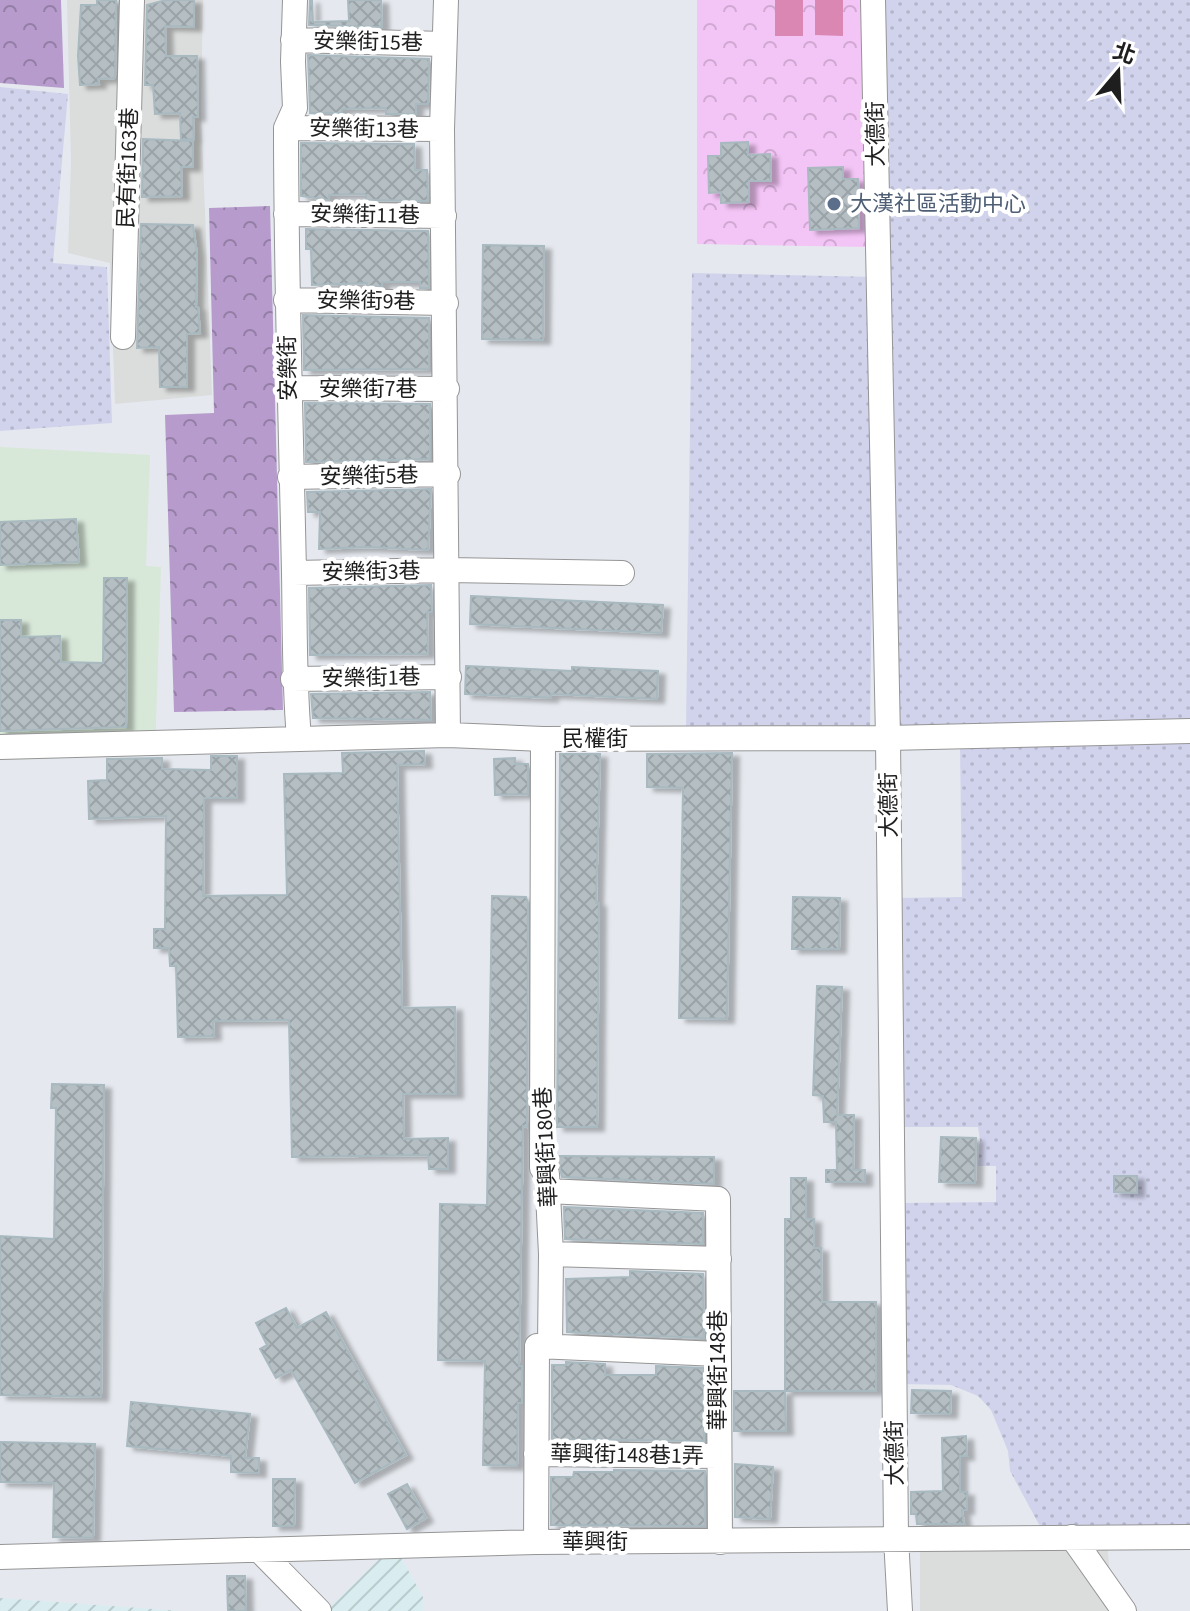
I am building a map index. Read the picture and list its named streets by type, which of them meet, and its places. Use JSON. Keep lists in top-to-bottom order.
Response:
{
  "streets": {
    "street": [
      "安樂街15巷",
      "安樂街13巷",
      "大德街",
      "民有街163巷",
      "安樂街11巷",
      "安樂街9巷",
      "安樂街",
      "安樂街7巷",
      "安樂街5巷",
      "安樂街3巷",
      "安樂街1巷",
      "民權街",
      "華興街180巷",
      "華興街148巷",
      "華興街148巷1弄",
      "華興街"
    ]
  },
  "crossings": [
    ["安樂街15巷", "安樂街"],
    ["安樂街13巷", "安樂街"],
    ["大德街", "民權街"],
    ["大德街", "華興街"],
    ["安樂街11巷", "安樂街"],
    ["安樂街9巷", "安樂街"],
    ["安樂街", "安樂街7巷"],
    ["安樂街", "安樂街5巷"],
    ["安樂街", "安樂街3巷"],
    ["安樂街", "安樂街1巷"],
    ["安樂街", "民權街"],
    ["民權街", "華興街180巷"],
    ["華興街180巷", "華興街148巷"],
    ["華興街180巷", "華興街148巷1弄"],
    ["華興街180巷", "華興街"],
    ["華興街148巷", "華興街148巷1弄"],
    ["華興街148巷", "華興街"]
  ],
  "places": ["大漢社區活動中心"],
  "north": "top"
}
